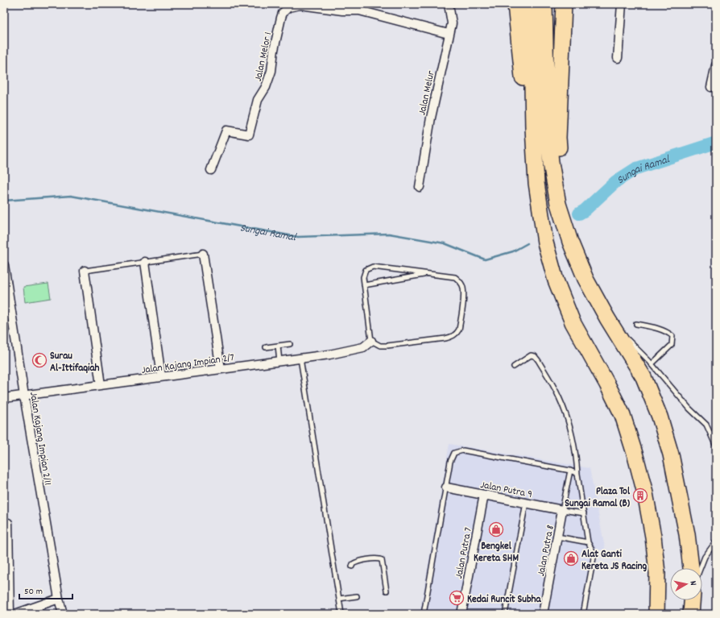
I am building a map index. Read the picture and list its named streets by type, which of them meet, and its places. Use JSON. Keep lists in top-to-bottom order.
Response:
{
  "streets": {
    "street": [
      "Jalan Melor 1",
      "Jalan Melur",
      "Jalan Kajang Impian 2/7",
      "Jalan Kajang Impian 2/11",
      "Jalan Putra 9",
      "Jalan Putra 8",
      "Jalan Putra 7"
    ]
  },
  "crossings": [
    ["Jalan Melor 1", "Jalan Melur"],
    ["Jalan Kajang Impian 2/7", "Jalan Kajang Impian 2/11"],
    ["Jalan Putra 9", "Jalan Putra 8"],
    ["Jalan Putra 9", "Jalan Putra 7"]
  ],
  "water": ["Sungai Ramal"],
  "places": {
    "mosque": ["Surau Al-Ittifaqiah"],
    "building": ["Plaza Tol Sungai Ramal (B)"],
    "shop": ["Bengkel Kereta SHM", "Alat Ganti Kereta JS Racing"],
    "supermarket": ["Kedai Runcit Subha"]
  },
  "scale_bar": "50 m",
  "north": "right"
}
